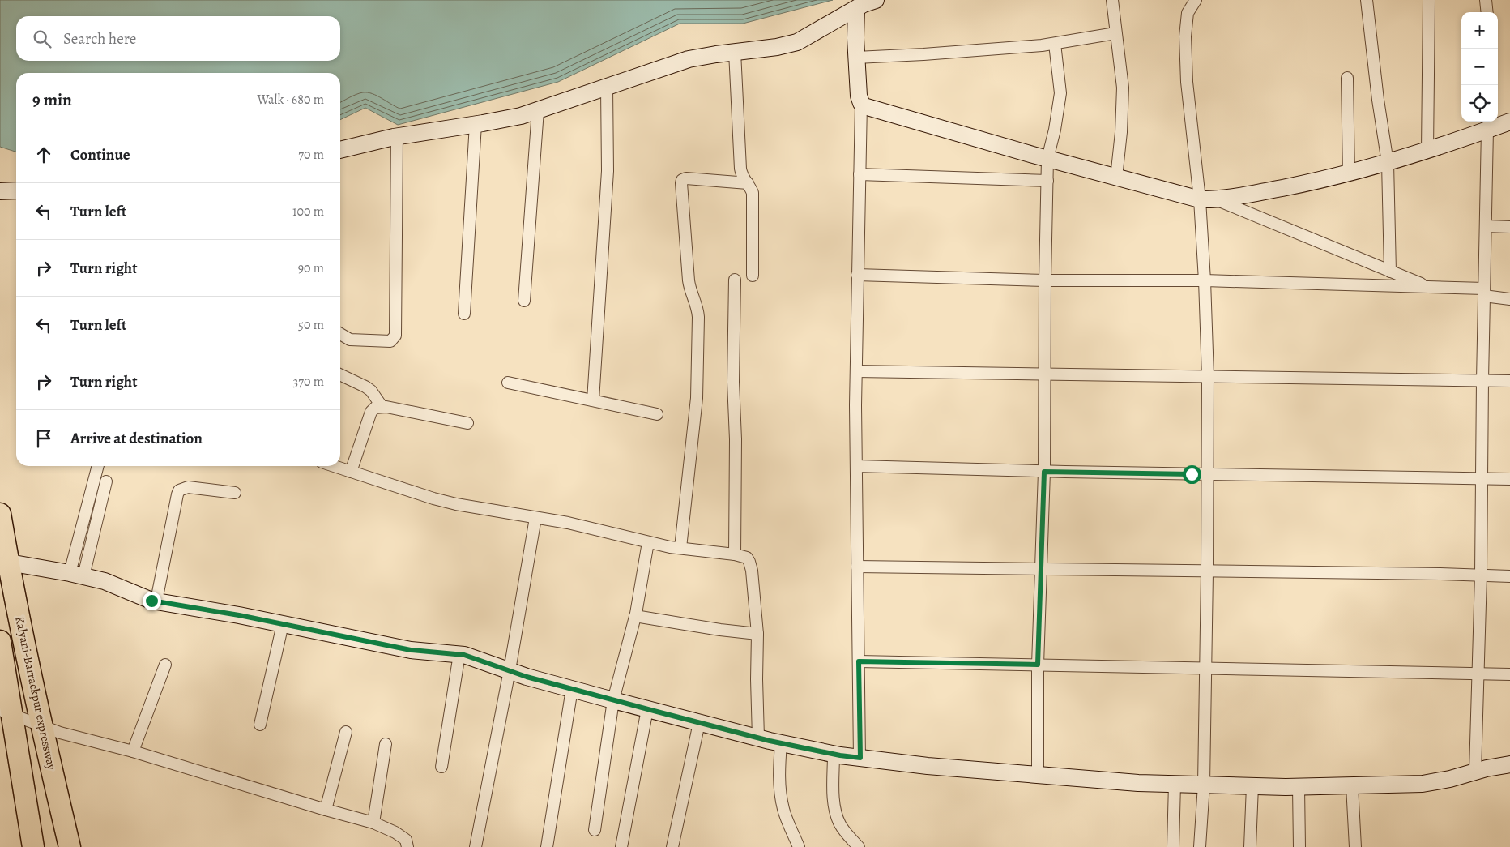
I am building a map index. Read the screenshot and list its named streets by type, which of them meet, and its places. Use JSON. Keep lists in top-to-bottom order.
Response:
{
  "streets": {
    "highway": ["Kalyani-Barrackpur expressway"]
  },
  "page": {
    "map_buttons": ["+", "−"],
    "search": "Search here",
    "heading": ["9 min", "Walk · 680 m"],
    "list": [
      ["Continue", "70 m"],
      ["Turn left", "100 m"],
      ["Turn right", "90 m"],
      ["Turn left", "50 m"],
      ["Turn right", "370 m"],
      "Arrive at destination"
    ]
  }
}
